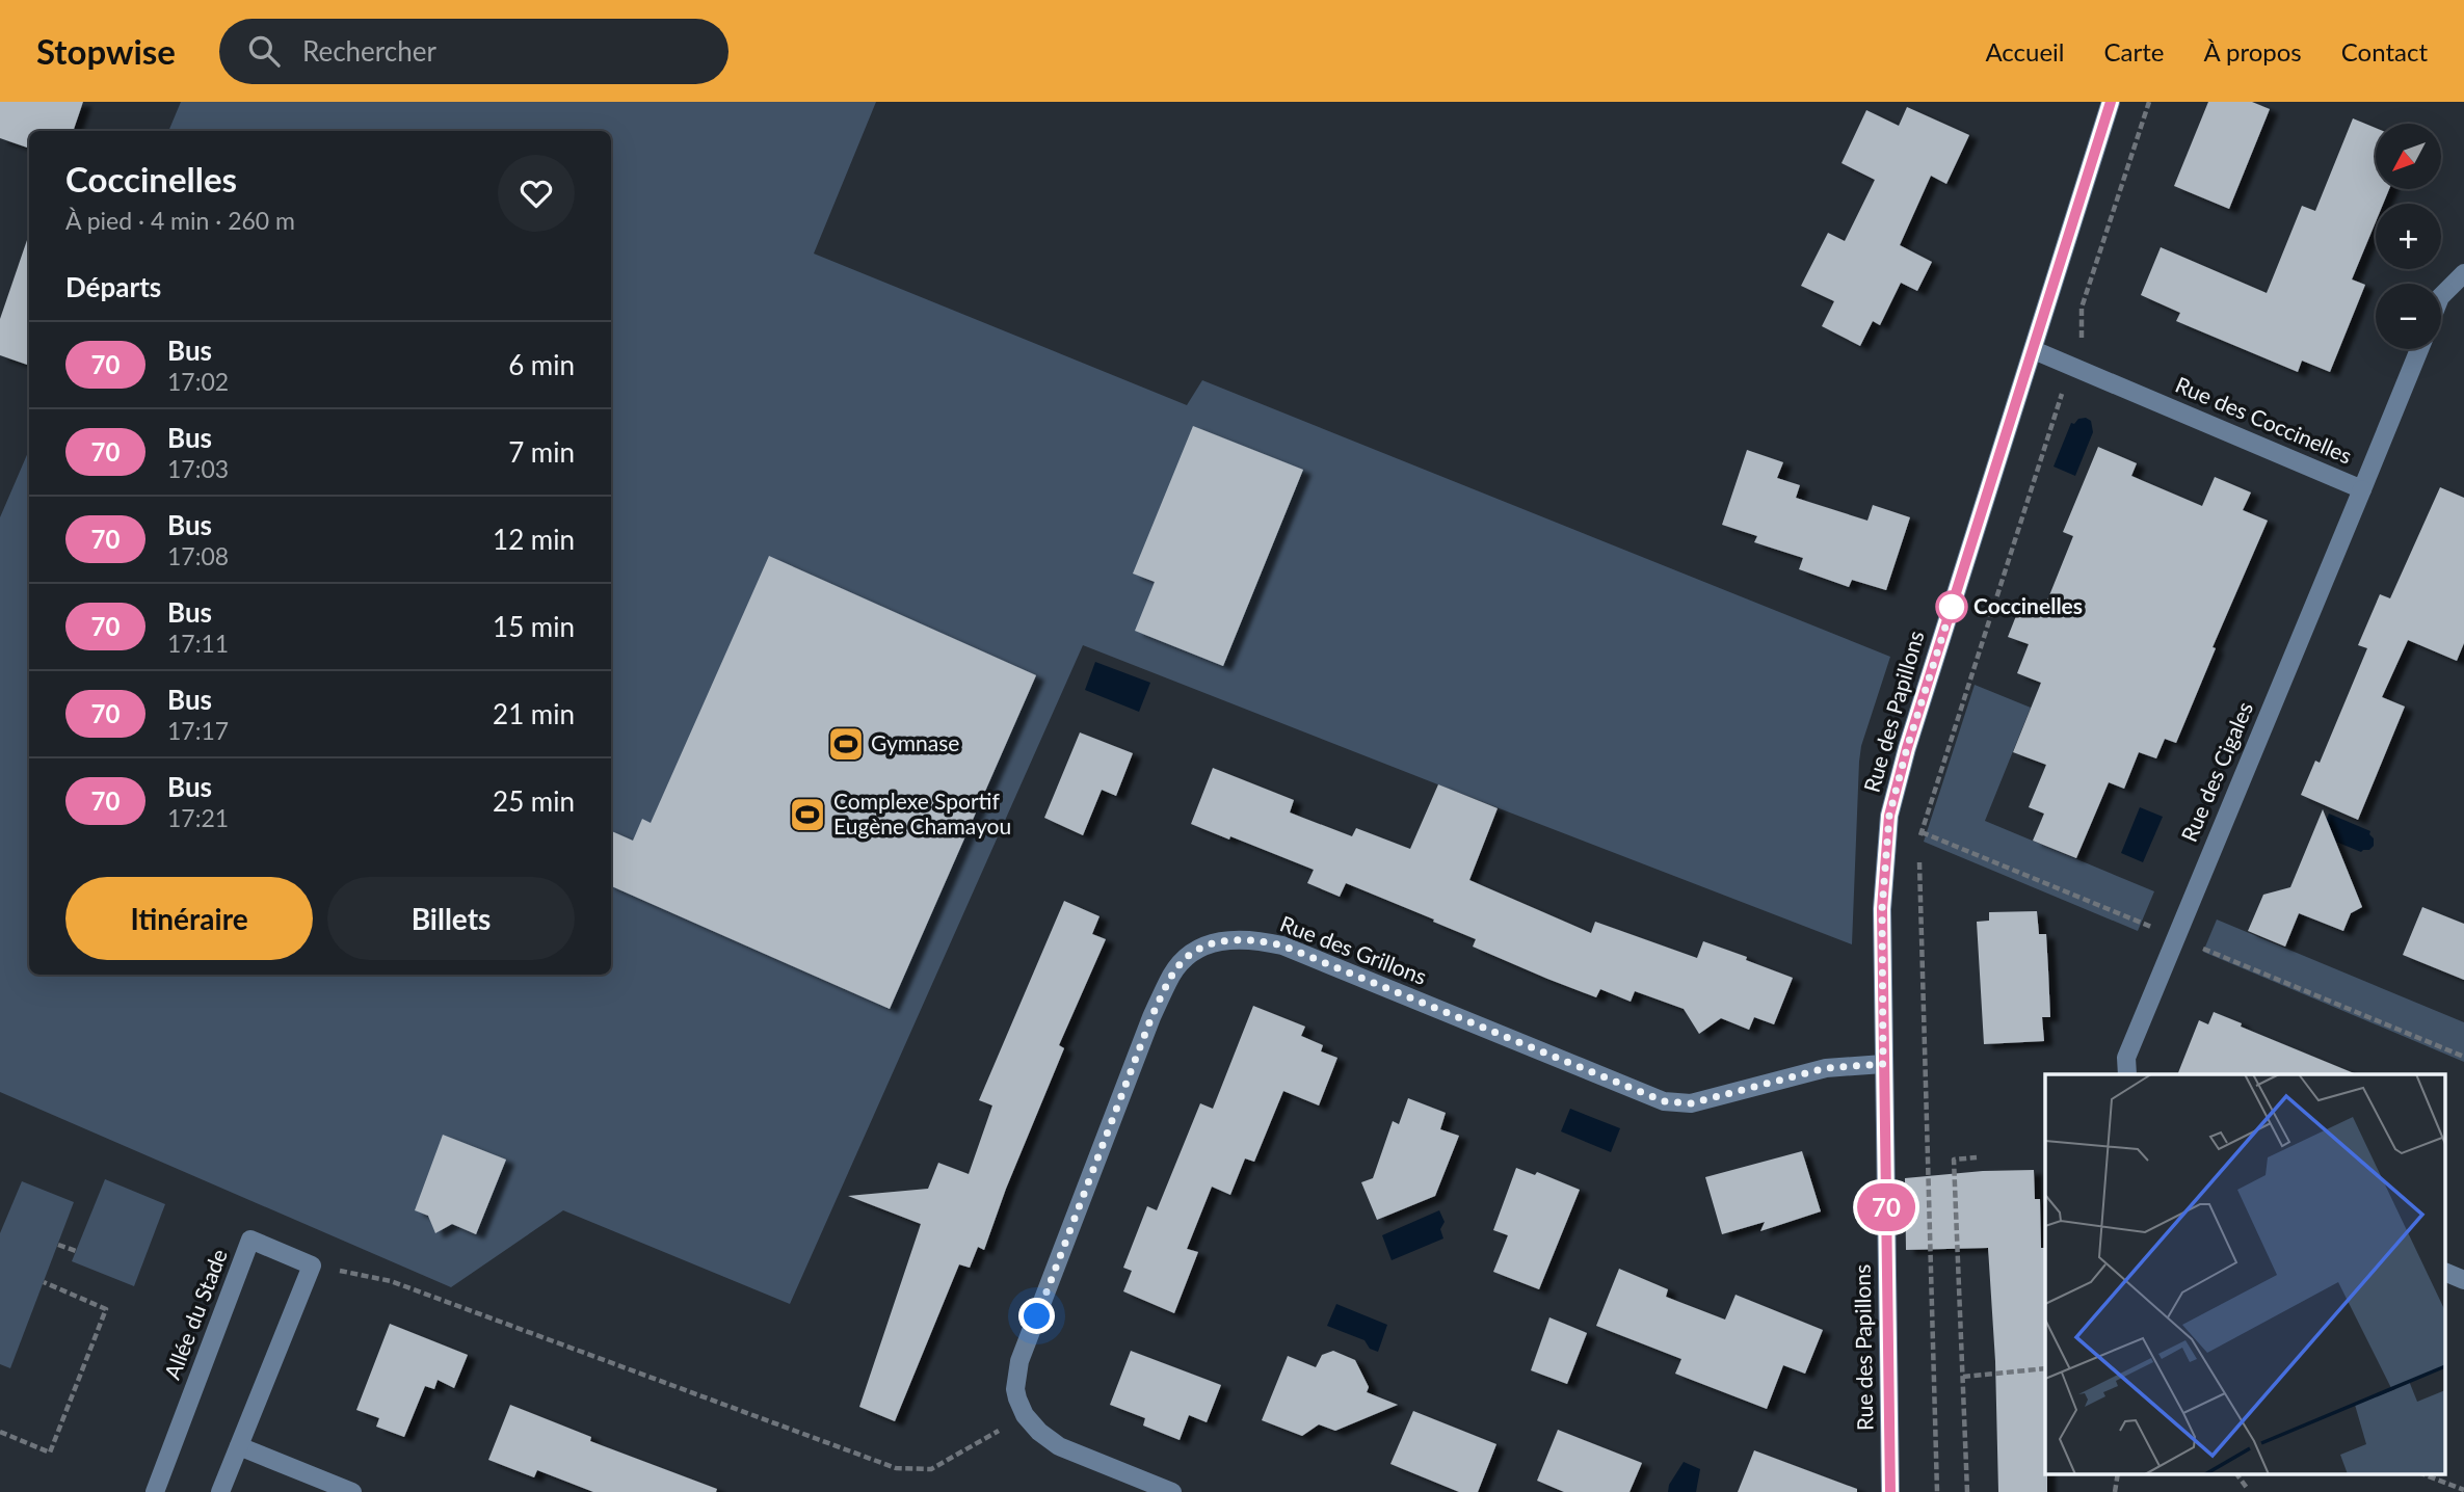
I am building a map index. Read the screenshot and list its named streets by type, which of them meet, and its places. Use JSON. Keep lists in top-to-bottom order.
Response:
{
  "streets": {
    "street": [
      "Rue des Coccinelles",
      "Rue des Papillons",
      "Rue des Cigales",
      "Rue des Grillons",
      "Allée du Stade"
    ]
  },
  "crossings": [
    ["Rue des Coccinelles", "Rue des Papillons"],
    ["Rue des Coccinelles", "Rue des Cigales"],
    ["Rue des Papillons", "Rue des Grillons"]
  ],
  "places": {
    "other": ["Coccinelles"],
    "sports": ["Gymnase", "Complexe Sportif Eugène Chamayou"]
  },
  "lines": ["bus line 70"],
  "north": "bottom left",
  "page": {
    "header": "Stopwise",
    "search": "Rechercher",
    "nav": [
      "Accueil",
      "Carte",
      "À propos",
      "Contact"
    ],
    "on_map": "70",
    "map_buttons": ["+", "−"],
    "heading": [
      ["Coccinelles", "À pied · 4 min · 260 m"],
      "Départs"
    ],
    "list": [
      {
        "mark": "70",
        "name": "Bus",
        "note": "17:02",
        "value": "6 min"
      },
      {
        "mark": "70",
        "name": "Bus",
        "note": "17:03",
        "value": "7 min"
      },
      {
        "mark": "70",
        "name": "Bus",
        "note": "17:08",
        "value": "12 min"
      },
      {
        "mark": "70",
        "name": "Bus",
        "note": "17:11",
        "value": "15 min"
      },
      {
        "mark": "70",
        "name": "Bus",
        "note": "17:17",
        "value": "21 min"
      },
      {
        "mark": "70",
        "name": "Bus",
        "note": "17:21",
        "value": "25 min"
      }
    ],
    "buttons": ["Itinéraire", "Billets"]
  }
}
